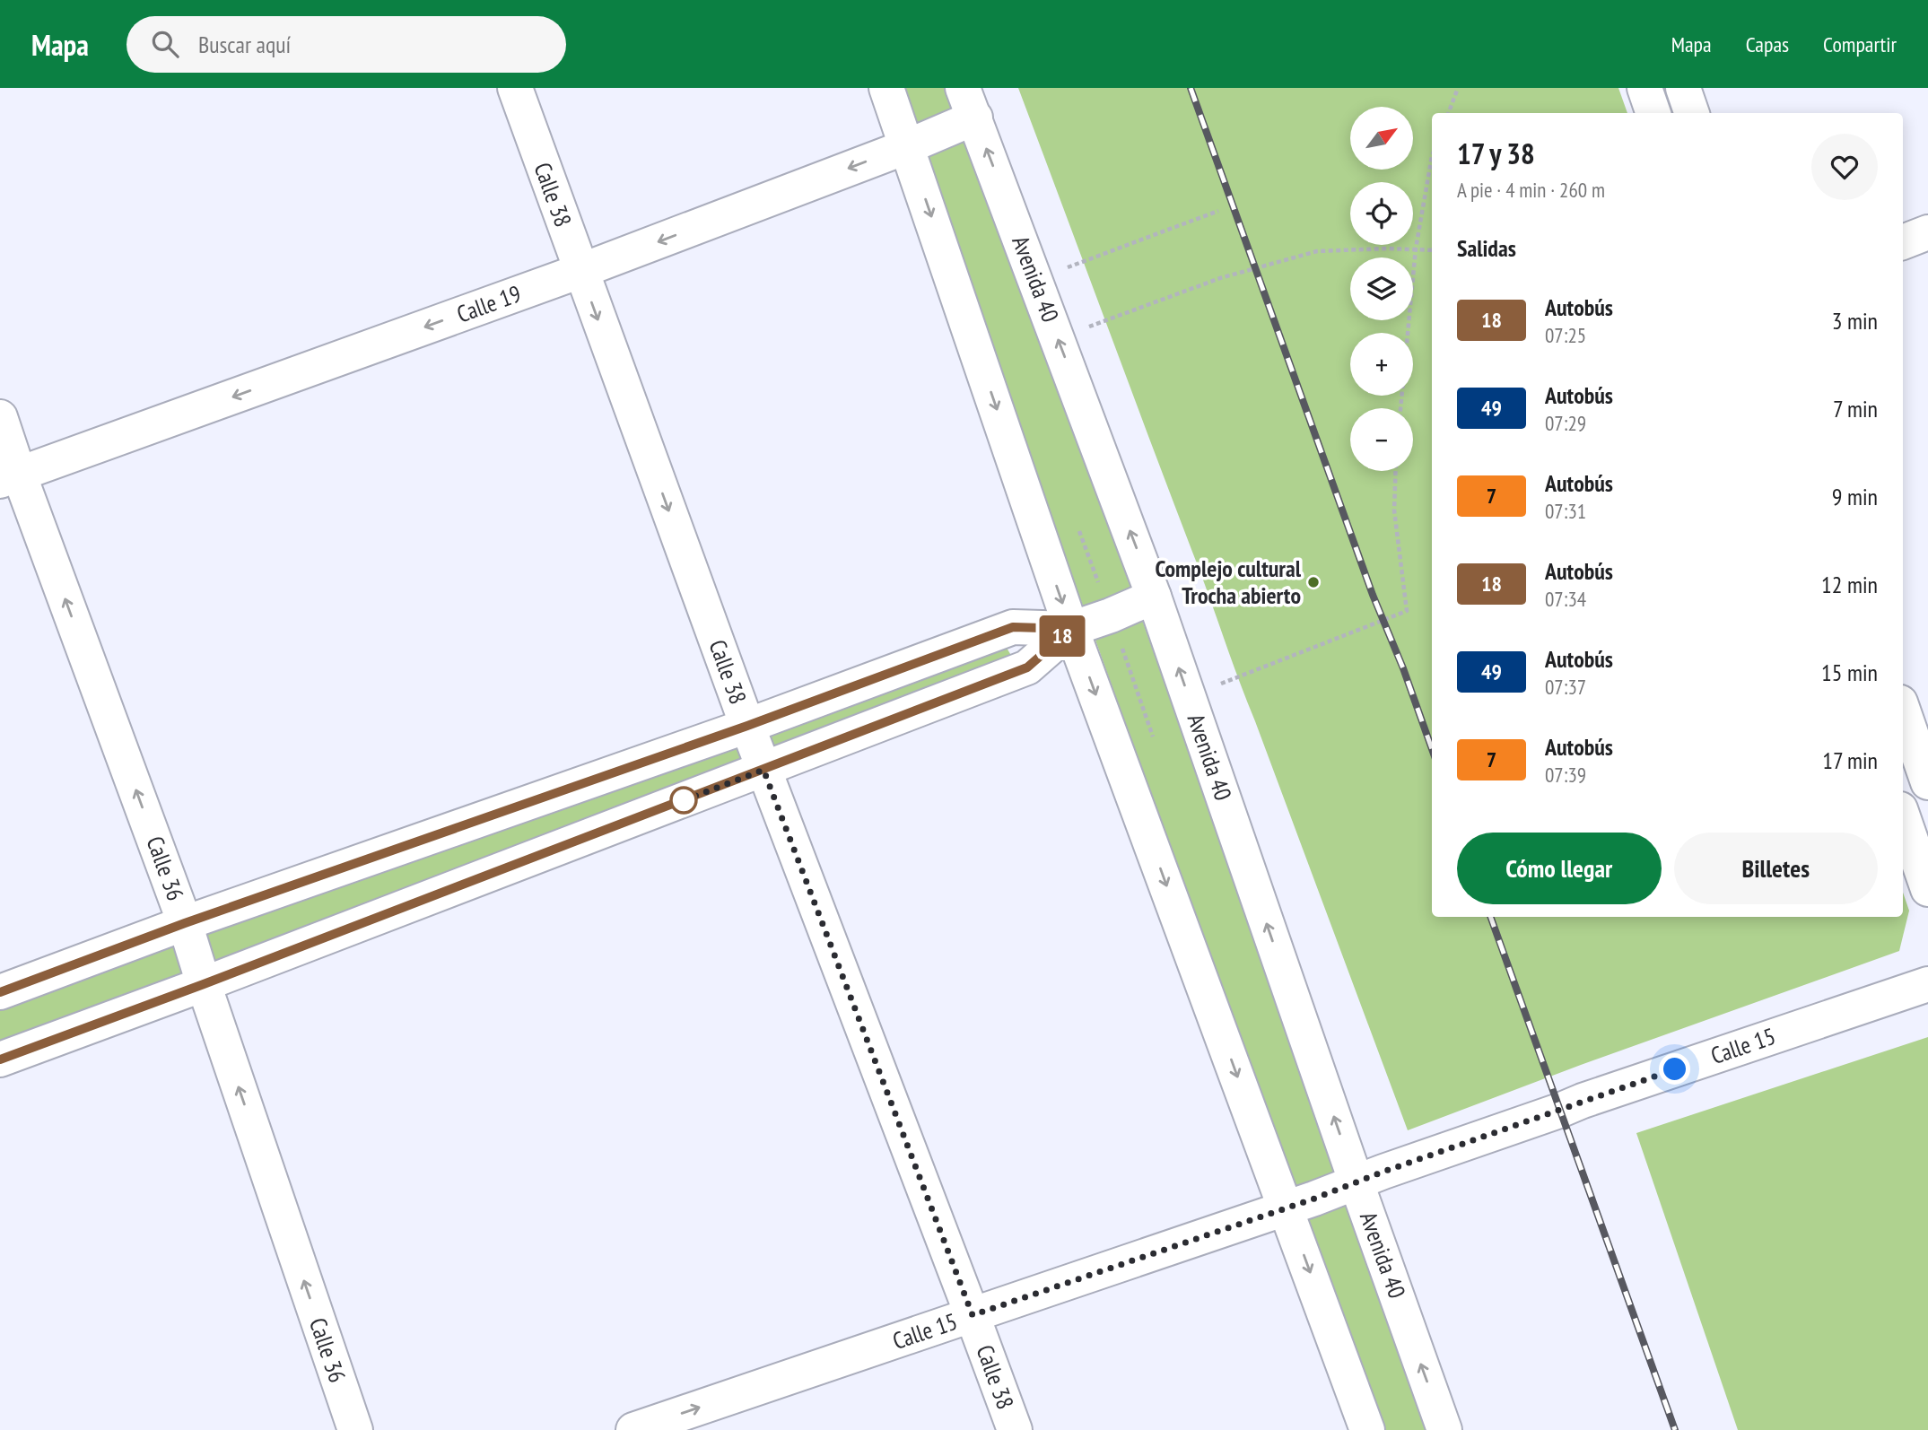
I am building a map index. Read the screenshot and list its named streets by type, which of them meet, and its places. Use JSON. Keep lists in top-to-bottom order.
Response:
{
  "streets": {
    "main road": [
      "Calle 38",
      "Avenida 40",
      "Calle 19",
      "Calle 36",
      "Calle 15"
    ]
  },
  "crossings": [
    ["Calle 38", "Calle 19"],
    ["Calle 38", "Calle 15"],
    ["Avenida 40", "Calle 19"],
    ["Avenida 40", "Calle 15"],
    ["Calle 19", "Calle 36"]
  ],
  "one_way": ["Calle 19", "Calle 36"],
  "places": ["Complejo cultural Trocha abierto"],
  "lines": ["bus line 18"],
  "north": "top right",
  "page": {
    "header": "Mapa",
    "search": "Buscar aquí",
    "nav": ["Mapa", "Capas", "Compartir"],
    "on_map": "18",
    "map_buttons": ["+", "−"],
    "heading": [
      ["17 y 38", "A pie · 4 min · 260 m"],
      "Salidas"
    ],
    "list": [
      {
        "mark": "18",
        "name": "Autobús",
        "note": "07:25",
        "value": "3 min"
      },
      {
        "mark": "49",
        "name": "Autobús",
        "note": "07:29",
        "value": "7 min"
      },
      {
        "mark": "7",
        "name": "Autobús",
        "note": "07:31",
        "value": "9 min"
      },
      {
        "mark": "18",
        "name": "Autobús",
        "note": "07:34",
        "value": "12 min"
      },
      {
        "mark": "49",
        "name": "Autobús",
        "note": "07:37",
        "value": "15 min"
      },
      {
        "mark": "7",
        "name": "Autobús",
        "note": "07:39",
        "value": "17 min"
      }
    ],
    "buttons": ["Cómo llegar", "Billetes"]
  }
}
